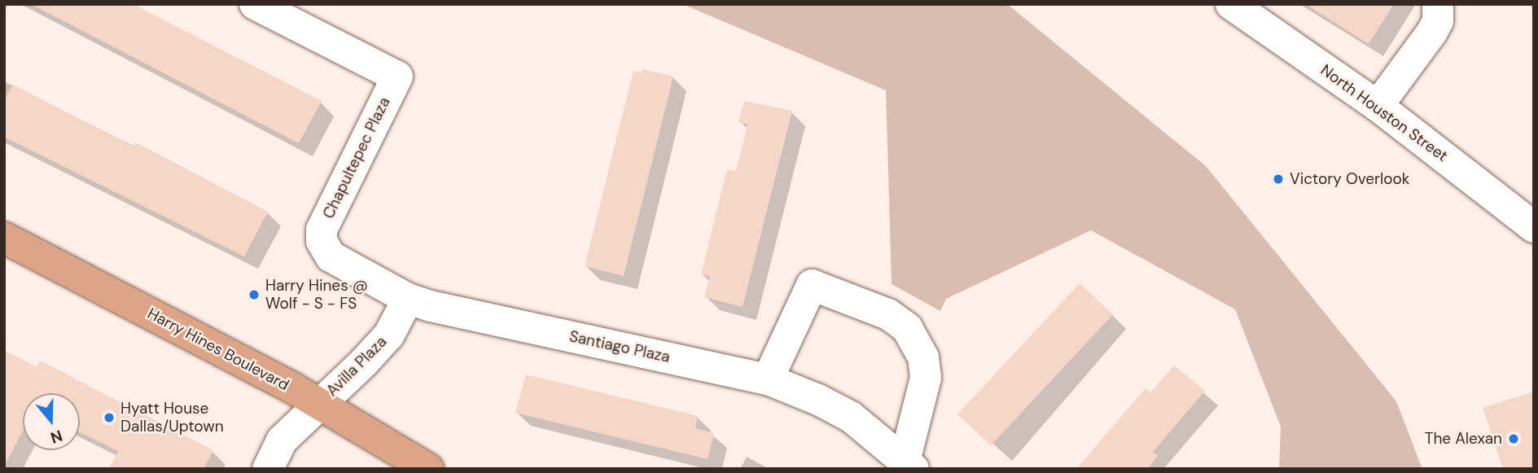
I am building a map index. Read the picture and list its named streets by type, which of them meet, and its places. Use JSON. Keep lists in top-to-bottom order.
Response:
{
  "streets": {
    "main road": ["Harry Hines Boulevard"],
    "street": [
      "North Houston Street",
      "Chapultepec Plaza",
      "Santiago Plaza",
      "Avilla Plaza"
    ]
  },
  "crossings": [
    ["Chapultepec Plaza", "Santiago Plaza"],
    ["Santiago Plaza", "Avilla Plaza"],
    ["Harry Hines Boulevard", "Avilla Plaza"]
  ],
  "places": [
    "Victory Overlook",
    "Harry Hines @ Wolf - S - FS",
    "Hyatt House Dallas/Uptown",
    "The Alexan"
  ],
  "north": "bottom"
}
